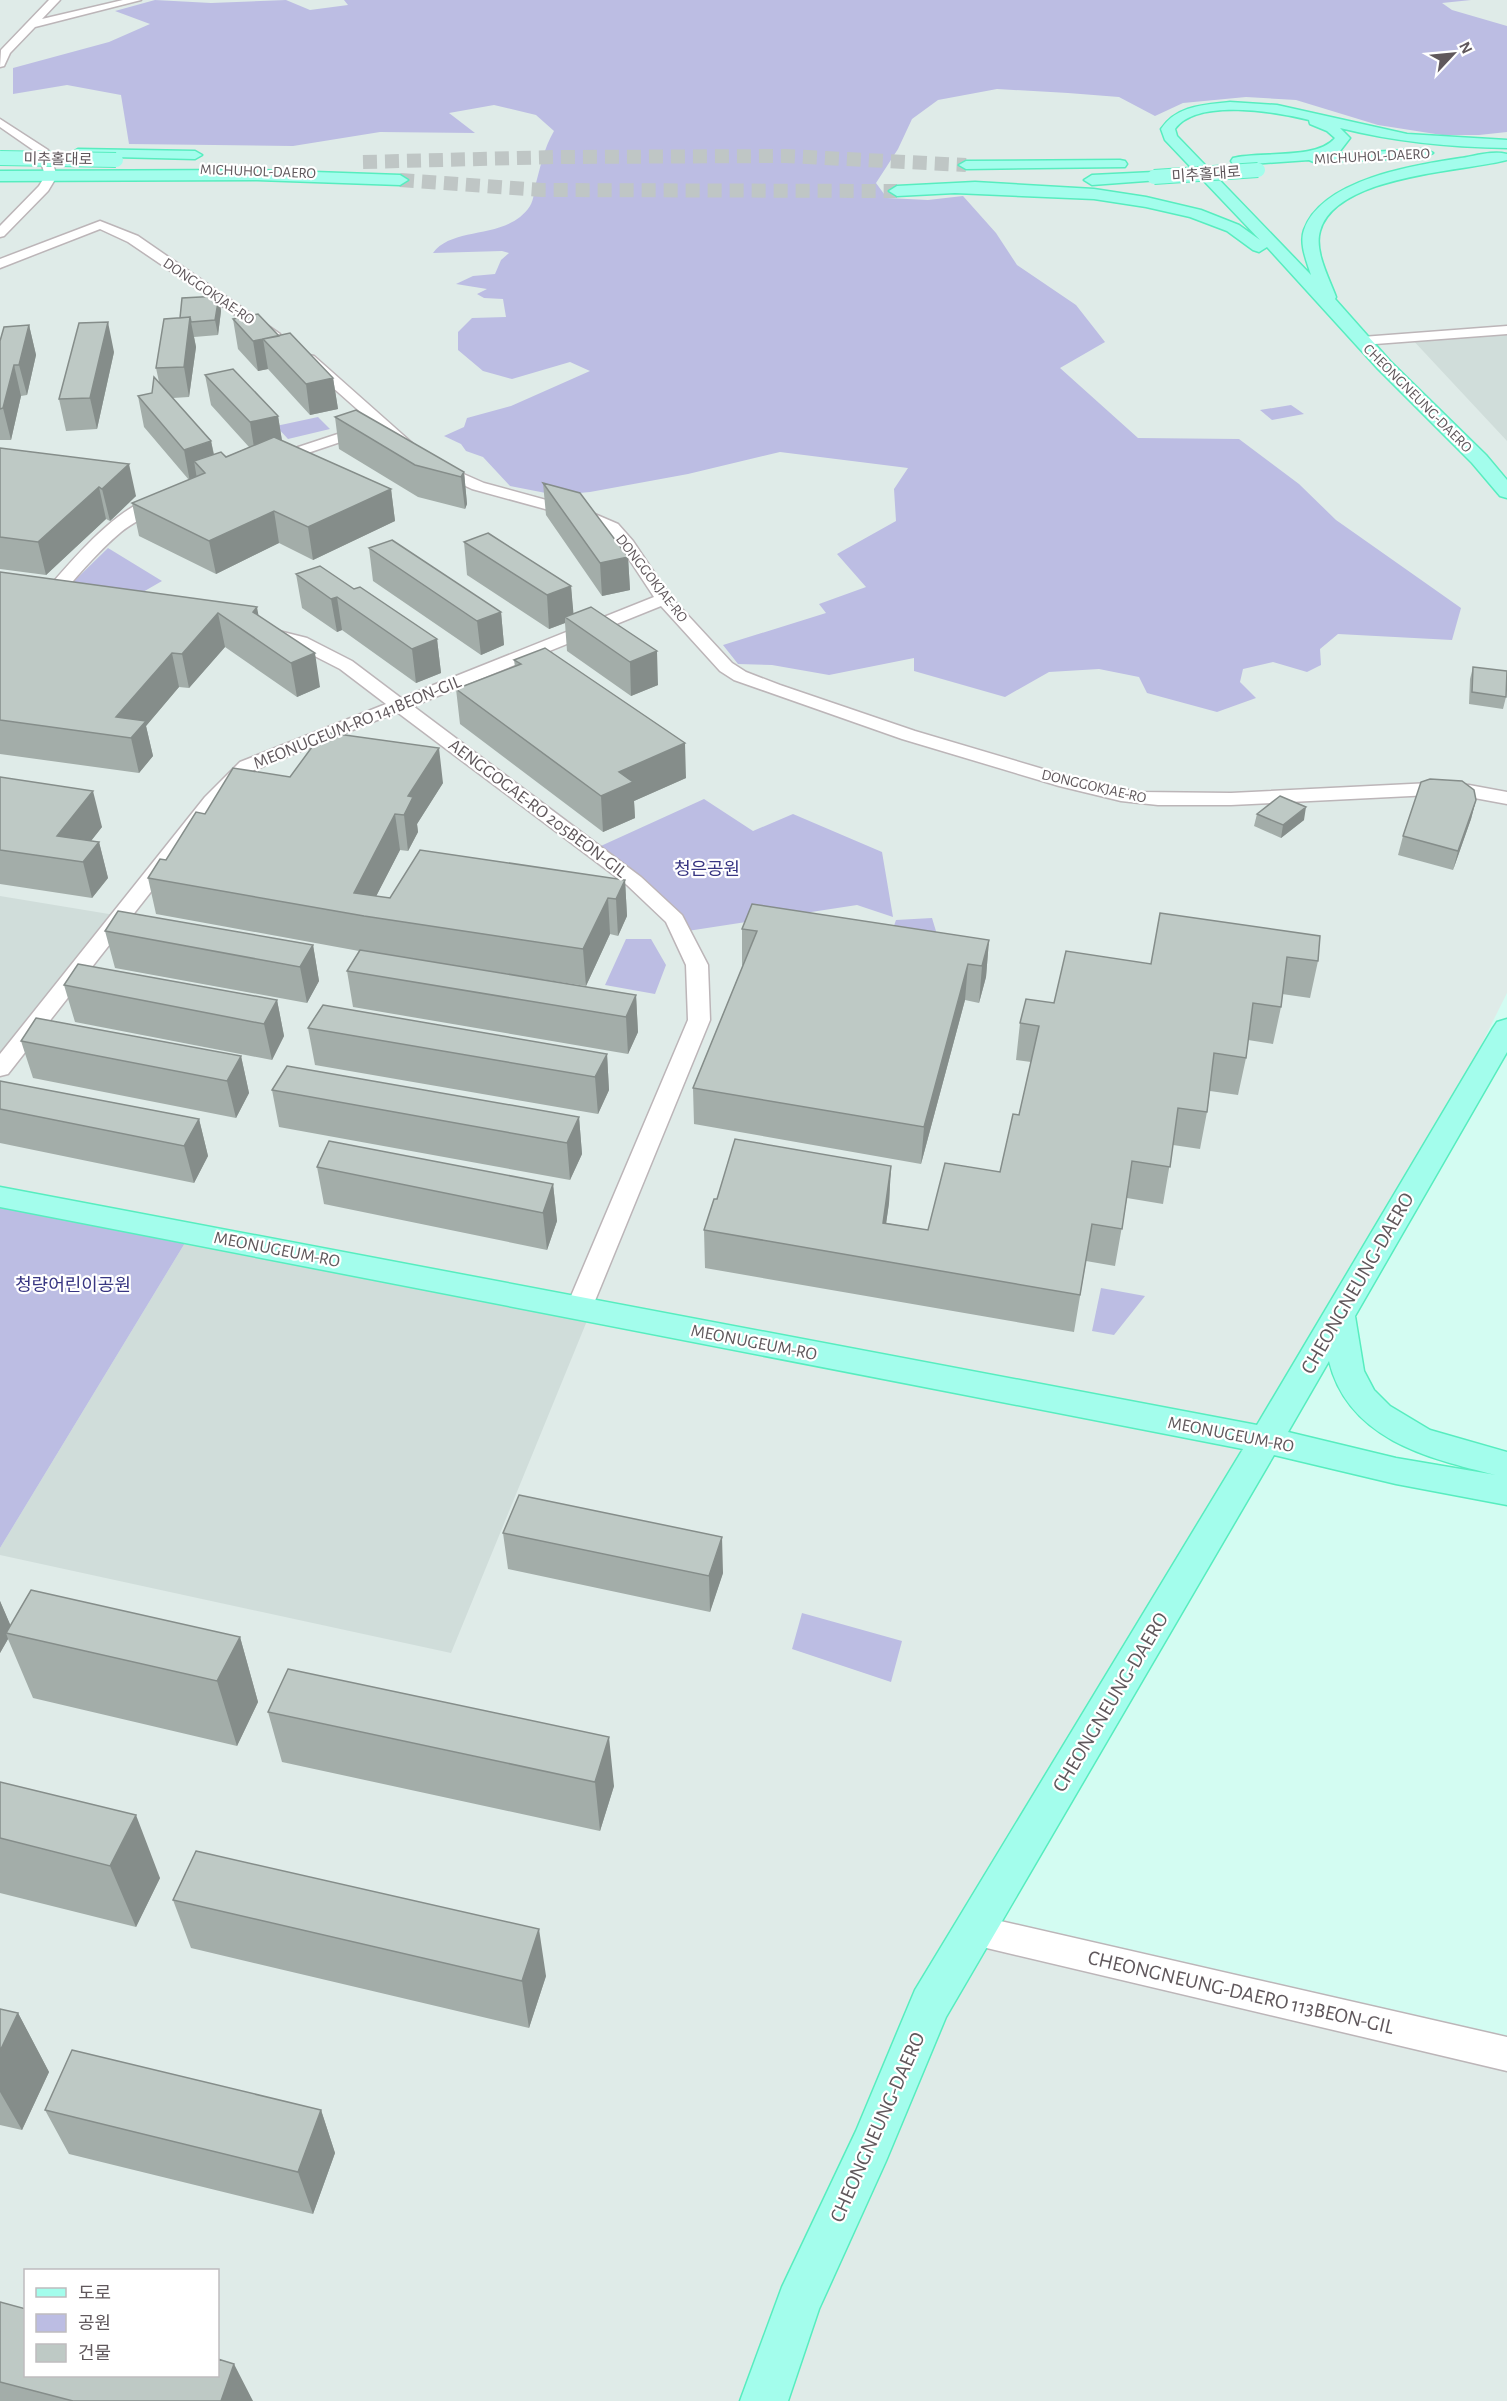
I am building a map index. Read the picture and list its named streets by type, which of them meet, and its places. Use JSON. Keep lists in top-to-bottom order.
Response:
{
  "streets": {
    "main road": [
      "MICHUHOL-DAERO",
      "미추홀대로",
      "CHEONGNEUNG-DAERO",
      "MEONUGEUM-RO"
    ],
    "street": [
      "DONGGOKJAE-RO",
      "MEONUGEUM-RO 141BEON-GIL",
      "AENGGOGAE-RO 205BEON-GIL",
      "CHEONGNEUNG-DAERO 113BEON-GIL"
    ]
  },
  "crossings": [
    ["MICHUHOL-DAERO", "미추홀대로"],
    ["DONGGOKJAE-RO", "MEONUGEUM-RO 141BEON-GIL"],
    ["CHEONGNEUNG-DAERO", "MEONUGEUM-RO"],
    ["CHEONGNEUNG-DAERO", "CHEONGNEUNG-DAERO 113BEON-GIL"],
    ["MEONUGEUM-RO 141BEON-GIL", "AENGGOGAE-RO 205BEON-GIL"],
    ["AENGGOGAE-RO 205BEON-GIL", "MEONUGEUM-RO"]
  ],
  "parks": ["청은공원", "청량어린이공원"],
  "legend": ["도로", "공원", "건물"],
  "north": "top right"
}
